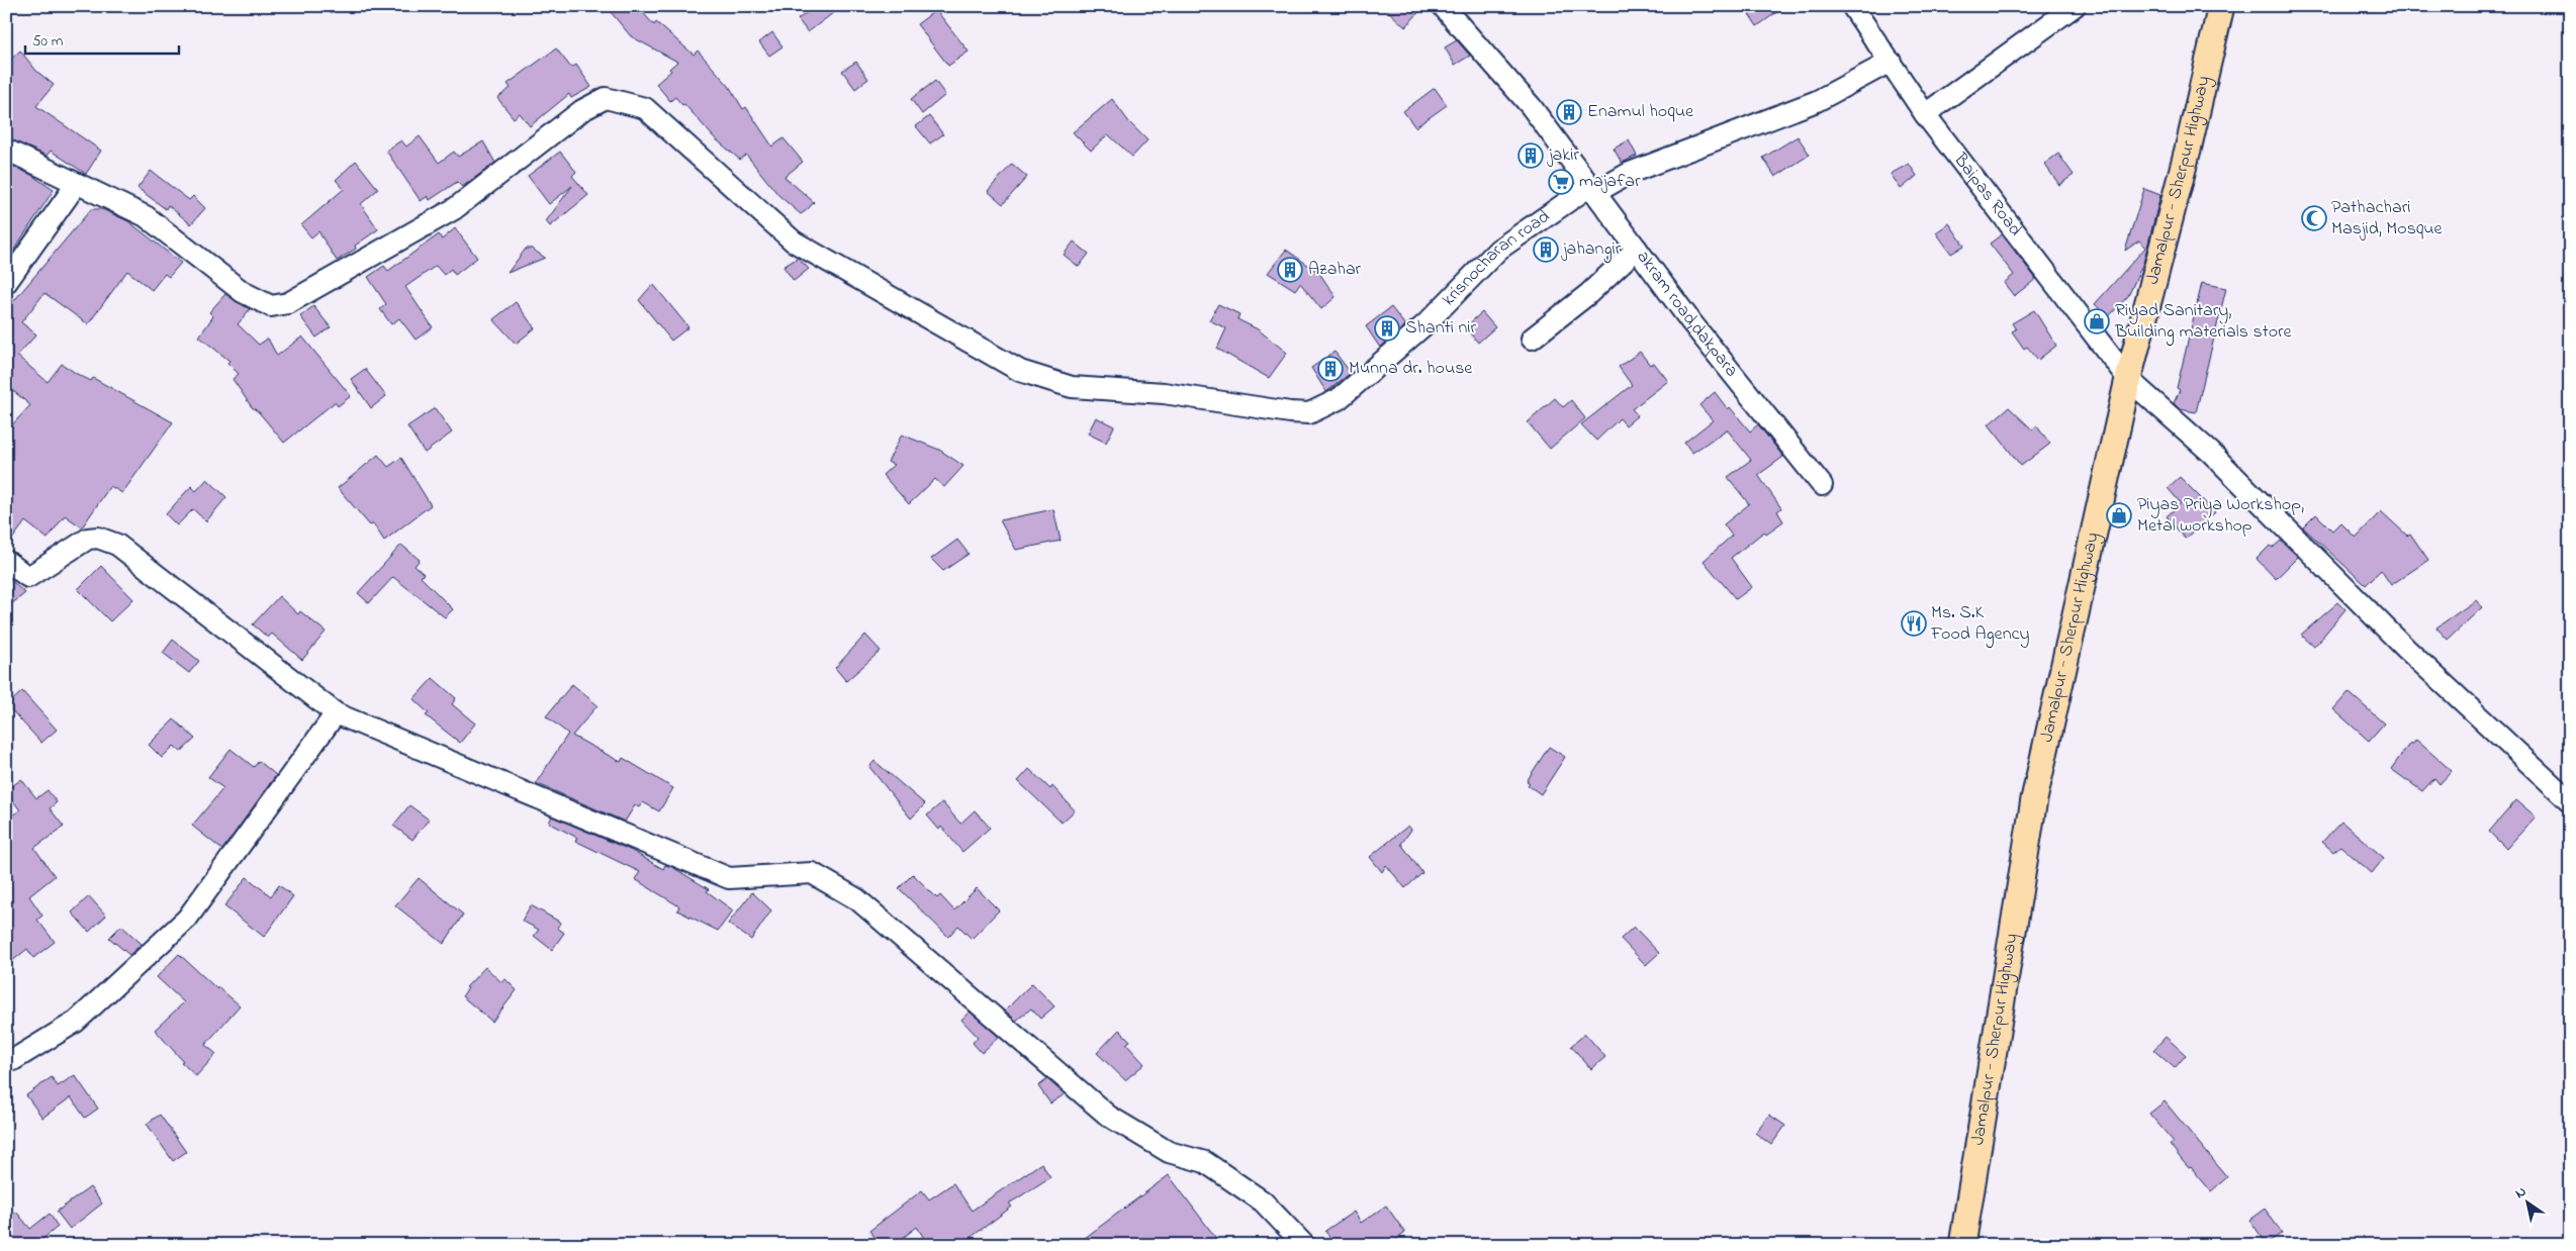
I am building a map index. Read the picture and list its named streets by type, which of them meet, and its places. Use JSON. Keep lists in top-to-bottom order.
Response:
{
  "streets": {
    "main road": ["Jamalpur - Sherpur Highway"],
    "street": ["Baipas Road", "krisnocharan road", "akram road,dakpara"]
  },
  "crossings": [
    ["Jamalpur - Sherpur Highway", "Baipas Road"],
    ["Baipas Road", "krisnocharan road"],
    ["krisnocharan road", "akram road,dakpara"]
  ],
  "places": {
    "building": [
      "Enamul hoque",
      "jakir",
      "jahangir",
      "Azahar",
      "Shanti nir",
      "Munna dr. house"
    ],
    "supermarket": ["majafar"],
    "mosque": ["Pathachari Masjid, Mosque"],
    "shop": ["Riyad Sanitary, Building materials store", "Piyas Priya Workshop, Metal workshop"],
    "restaurant": ["Ms. S.K Food Agency"]
  },
  "scale_bar": "50 m",
  "north": "top left"
}
